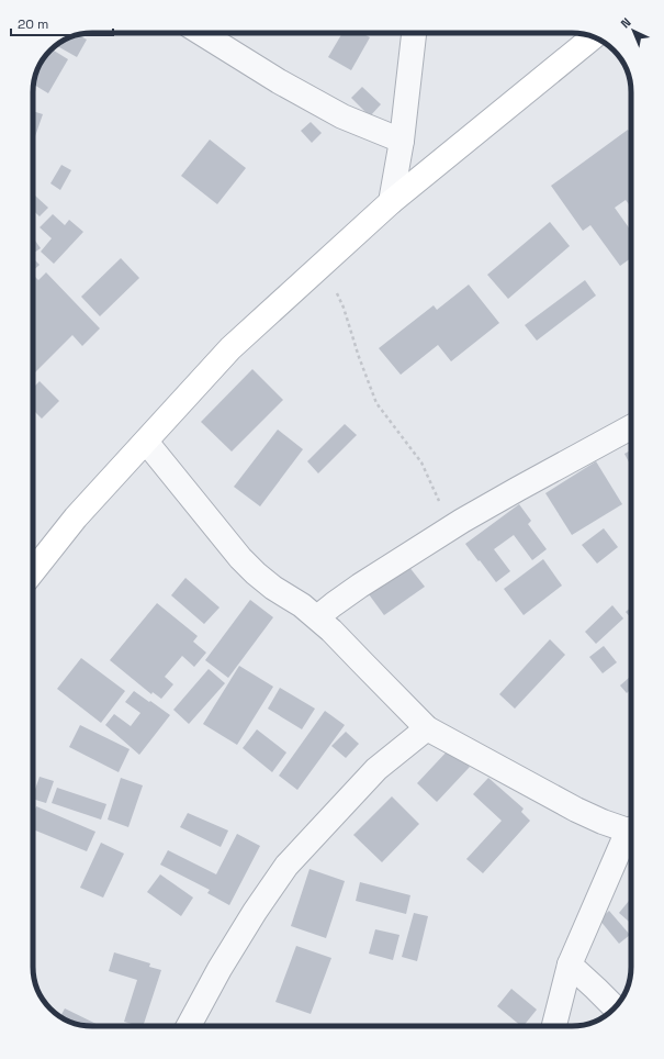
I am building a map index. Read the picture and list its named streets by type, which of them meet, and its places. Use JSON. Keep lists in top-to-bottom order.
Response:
{
  "scale_bar": "20 m",
  "north": "top left"
}
